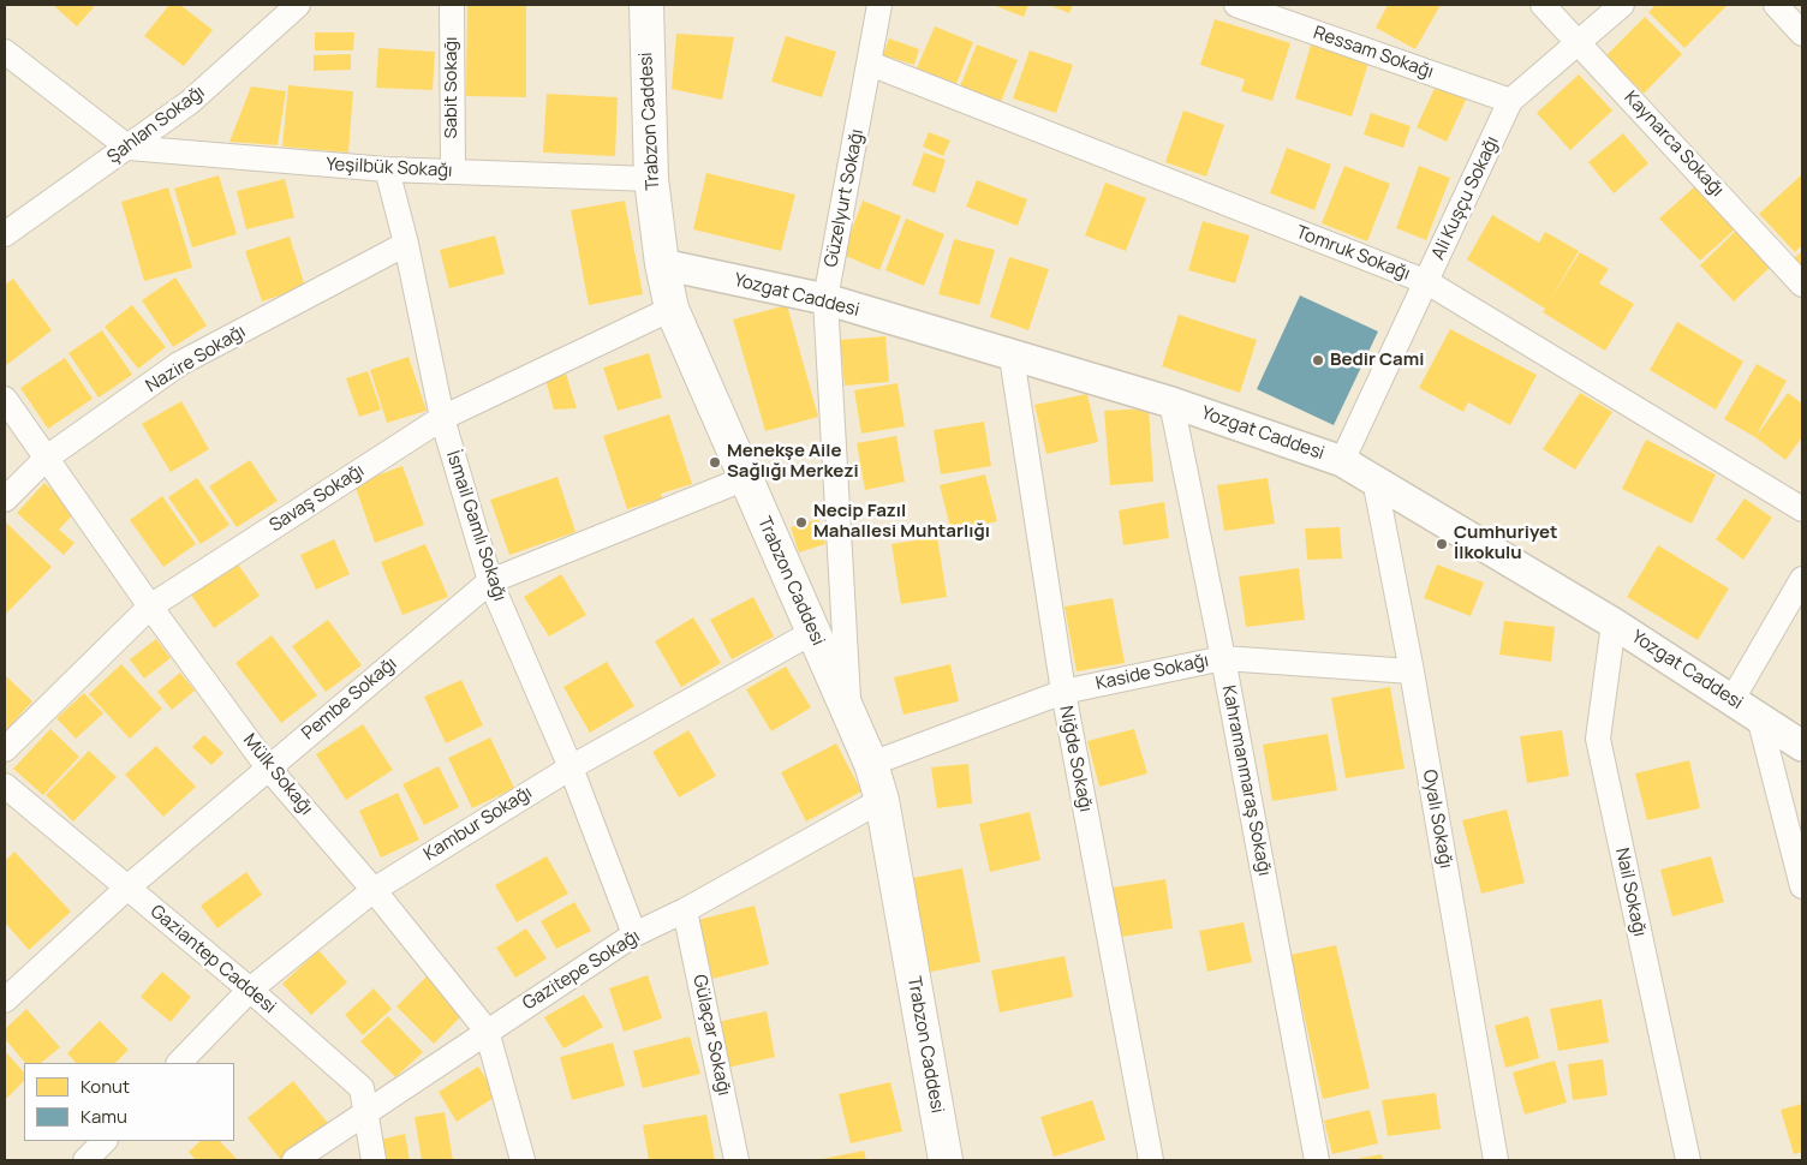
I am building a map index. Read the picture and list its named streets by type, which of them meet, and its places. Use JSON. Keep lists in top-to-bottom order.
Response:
{
  "streets": {
    "main road": ["Trabzon Caddesi"],
    "street": [
      "Ressam Sokağı",
      "Sabit Sokağı",
      "Şahlan Sokağı",
      "Kaynarca Sokağı",
      "Yeşilbük Sokağı",
      "Güzelyurt Sokağı",
      "Ali Kuşçu Sokağı",
      "Tomruk Sokağı",
      "Yozgat Caddesi",
      "Nazire Sokağı",
      "Savaş Sokağı",
      "İsmail Gamlı Sokağı",
      "Kaside Sokağı",
      "Pembe Sokağı",
      "Niğde Sokağı",
      "Mülk Sokağı",
      "Kahramanmaraş Sokağı",
      "Oyalı Sokağı",
      "Kambur Sokağı",
      "Nail Sokağı",
      "Gaziantep Caddesi",
      "Gazitepe Sokağı",
      "Gülaçar Sokağı"
    ]
  },
  "crossings": [
    ["Ressam Sokağı", "Ali Kuşçu Sokağı"],
    ["Sabit Sokağı", "Yeşilbük Sokağı"],
    ["Trabzon Caddesi", "Yeşilbük Sokağı"],
    ["Trabzon Caddesi", "Güzelyurt Sokağı"],
    ["Trabzon Caddesi", "Yozgat Caddesi"],
    ["Trabzon Caddesi", "Savaş Sokağı"],
    ["Trabzon Caddesi", "Kaside Sokağı"],
    ["Trabzon Caddesi", "Pembe Sokağı"],
    ["Trabzon Caddesi", "Kambur Sokağı"],
    ["Trabzon Caddesi", "Gazitepe Sokağı"],
    ["Şahlan Sokağı", "Yeşilbük Sokağı"],
    ["Kaynarca Sokağı", "Ali Kuşçu Sokağı"],
    ["Yeşilbük Sokağı", "İsmail Gamlı Sokağı"],
    ["Güzelyurt Sokağı", "Tomruk Sokağı"],
    ["Güzelyurt Sokağı", "Yozgat Caddesi"],
    ["Ali Kuşçu Sokağı", "Tomruk Sokağı"],
    ["Ali Kuşçu Sokağı", "Yozgat Caddesi"],
    ["Yozgat Caddesi", "Niğde Sokağı"],
    ["Yozgat Caddesi", "Kahramanmaraş Sokağı"],
    ["Yozgat Caddesi", "Oyalı Sokağı"],
    ["Yozgat Caddesi", "Nail Sokağı"],
    ["Nazire Sokağı", "İsmail Gamlı Sokağı"],
    ["Nazire Sokağı", "Mülk Sokağı"],
    ["Savaş Sokağı", "İsmail Gamlı Sokağı"],
    ["Savaş Sokağı", "Mülk Sokağı"],
    ["İsmail Gamlı Sokağı", "Pembe Sokağı"],
    ["İsmail Gamlı Sokağı", "Kambur Sokağı"],
    ["İsmail Gamlı Sokağı", "Gazitepe Sokağı"],
    ["Kaside Sokağı", "Niğde Sokağı"],
    ["Kaside Sokağı", "Kahramanmaraş Sokağı"],
    ["Kaside Sokağı", "Oyalı Sokağı"],
    ["Pembe Sokağı", "Mülk Sokağı"],
    ["Pembe Sokağı", "Gaziantep Caddesi"],
    ["Mülk Sokağı", "Kambur Sokağı"],
    ["Mülk Sokağı", "Gazitepe Sokağı"],
    ["Kambur Sokağı", "Gaziantep Caddesi"],
    ["Gaziantep Caddesi", "Gazitepe Sokağı"],
    ["Gazitepe Sokağı", "Gülaçar Sokağı"]
  ],
  "places": [
    "Bedir Cami",
    "Menekşe Aile Sağlığı Merkezi",
    "Necip Fazıl Mahallesi Muhtarlığı",
    "Cumhuriyet İlkokulu"
  ],
  "legend": ["Konut", "Kamu"]
}
